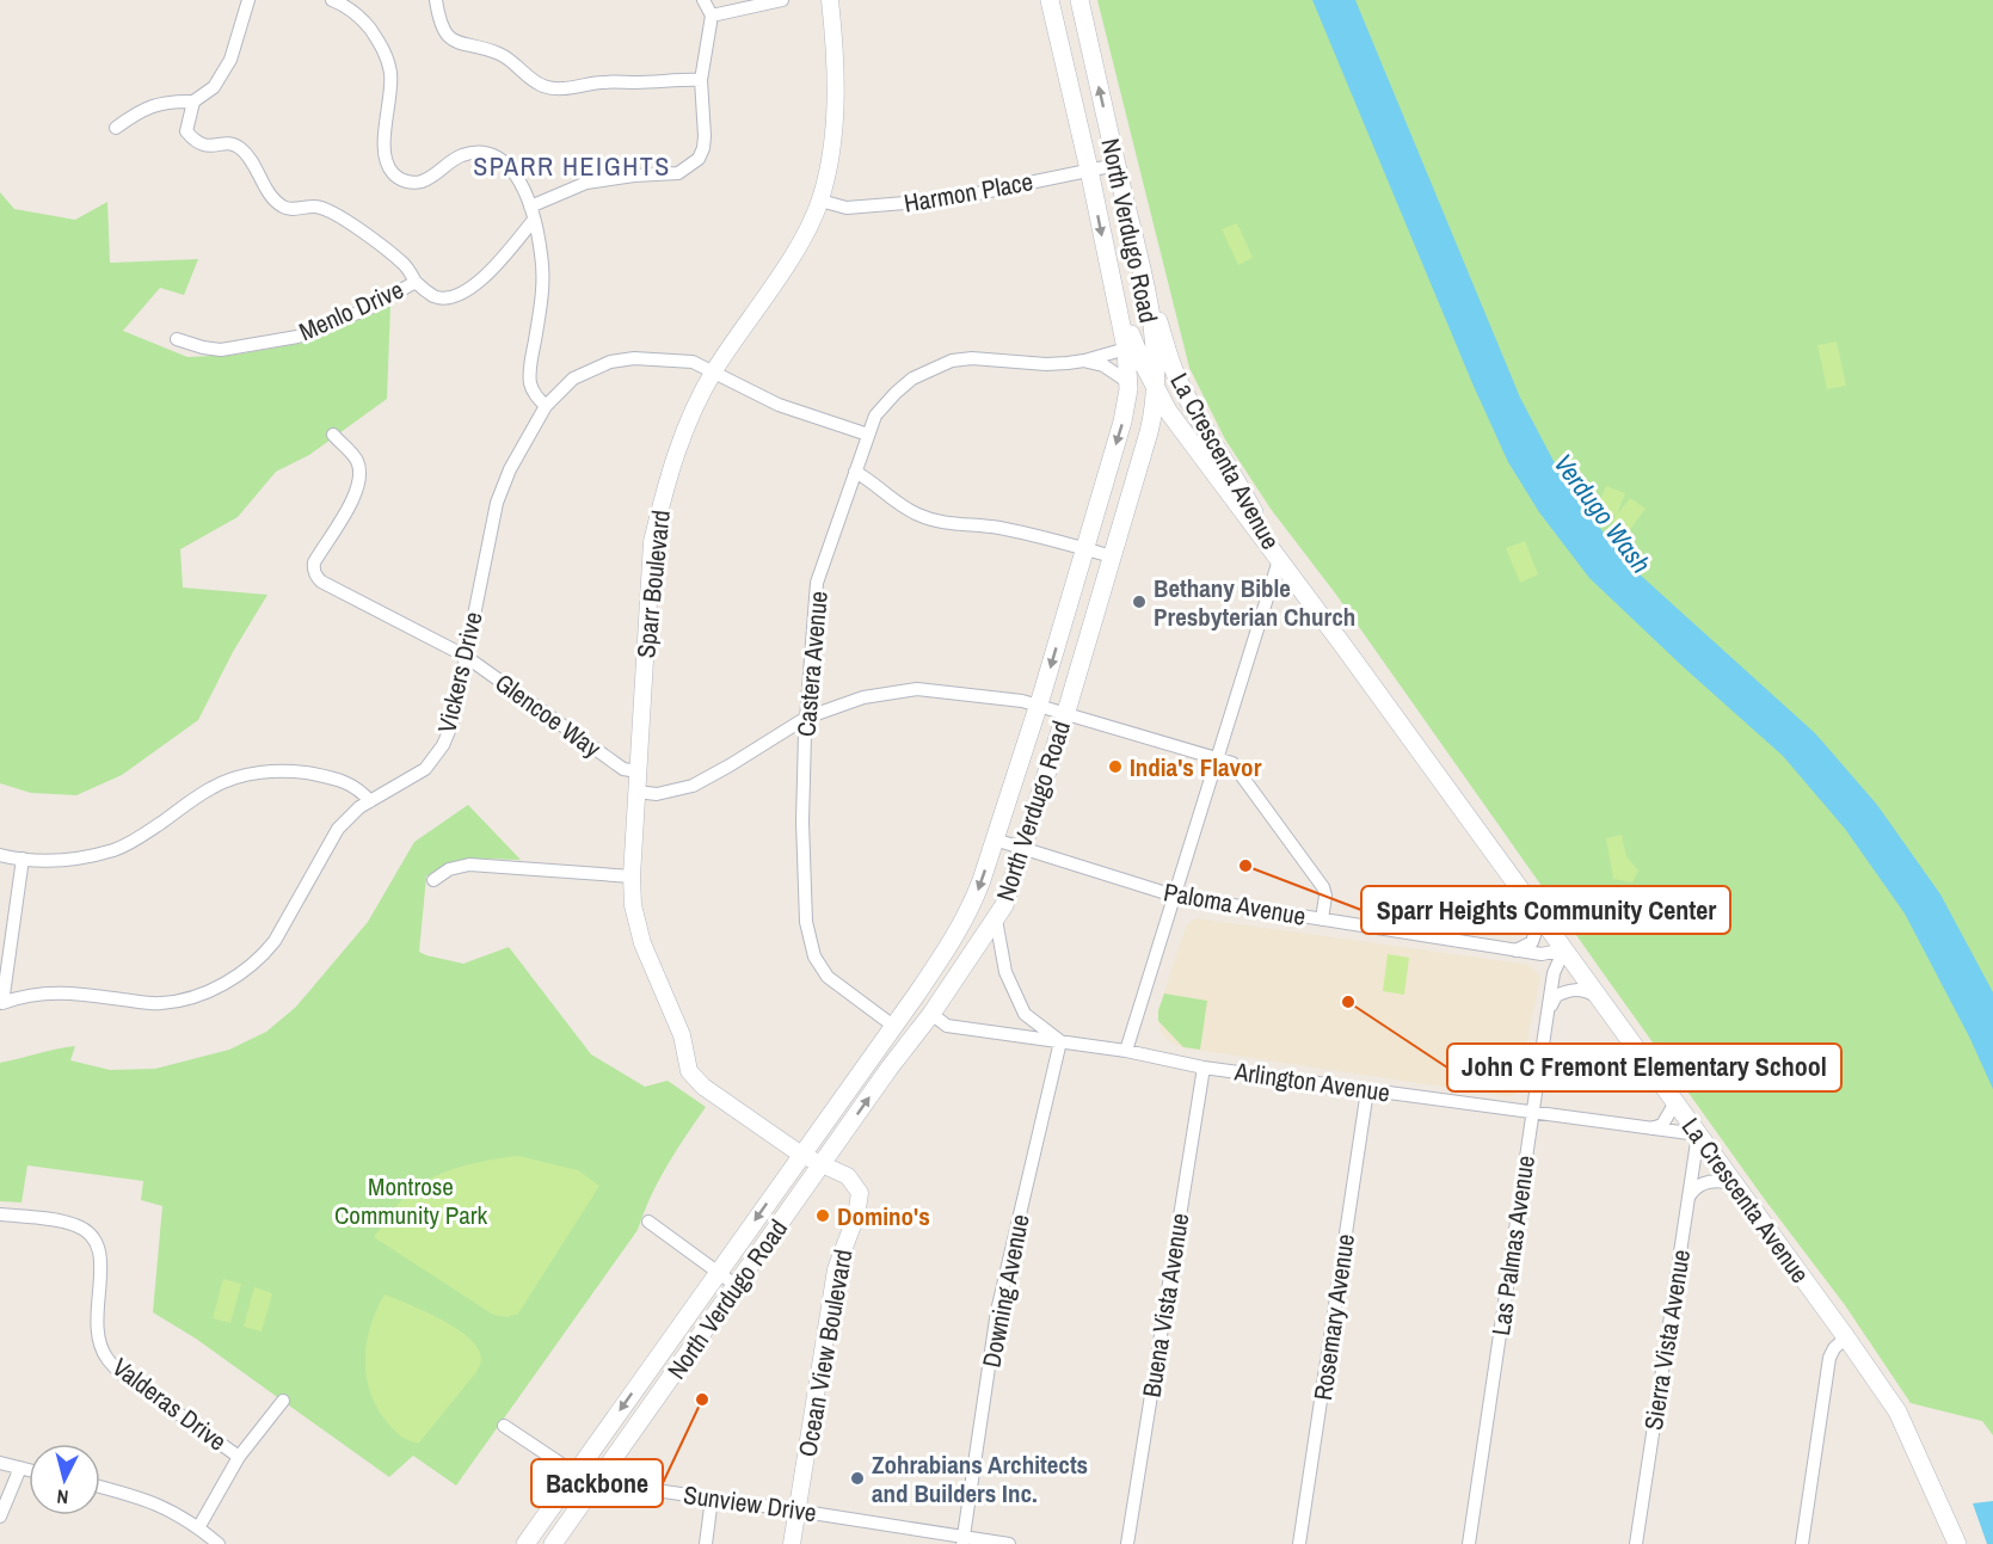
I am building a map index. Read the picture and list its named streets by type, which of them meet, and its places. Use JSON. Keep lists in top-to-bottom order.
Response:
{
  "streets": {
    "main road": ["North Verdugo Road", "La Crescenta Avenue"],
    "street": [
      "Harmon Place",
      "Menlo Drive",
      "Sparr Boulevard",
      "Castera Avenue",
      "Vickers Drive",
      "Glencoe Way",
      "Paloma Avenue",
      "Arlington Avenue",
      "Las Palmas Avenue",
      "Downing Avenue",
      "Buena Vista Avenue",
      "Rosemary Avenue",
      "Sierra Vista Avenue",
      "Ocean View Boulevard",
      "Valderas Drive",
      "Sunview Drive"
    ]
  },
  "crossings": [
    ["Harmon Place", "North Verdugo Road"],
    ["Harmon Place", "Sparr Boulevard"],
    ["North Verdugo Road", "La Crescenta Avenue"],
    ["North Verdugo Road", "Castera Avenue"],
    ["North Verdugo Road", "Paloma Avenue"],
    ["North Verdugo Road", "Arlington Avenue"],
    ["North Verdugo Road", "Ocean View Boulevard"],
    ["North Verdugo Road", "Sunview Drive"],
    ["La Crescenta Avenue", "Paloma Avenue"],
    ["La Crescenta Avenue", "Arlington Avenue"],
    ["La Crescenta Avenue", "Las Palmas Avenue"],
    ["La Crescenta Avenue", "Sierra Vista Avenue"],
    ["Sparr Boulevard", "Vickers Drive"],
    ["Sparr Boulevard", "Glencoe Way"],
    ["Sparr Boulevard", "Ocean View Boulevard"],
    ["Castera Avenue", "Vickers Drive"],
    ["Vickers Drive", "Glencoe Way"],
    ["Paloma Avenue", "Las Palmas Avenue"],
    ["Arlington Avenue", "Las Palmas Avenue"],
    ["Arlington Avenue", "Downing Avenue"],
    ["Arlington Avenue", "Buena Vista Avenue"],
    ["Arlington Avenue", "Rosemary Avenue"],
    ["Arlington Avenue", "Sierra Vista Avenue"],
    ["Downing Avenue", "Sunview Drive"],
    ["Ocean View Boulevard", "Sunview Drive"]
  ],
  "districts": ["SPARR HEIGHTS"],
  "water": ["Verdugo Wash"],
  "parks": ["Montrose Community Park"],
  "places": [
    "Bethany Bible Presbyterian Church",
    "India's Flavor",
    "Sparr Heights Community Center",
    "John C Fremont Elementary School",
    "Domino's",
    "Backbone",
    "Zohrabians Architects and Builders Inc."
  ],
  "north": "bottom"
}
